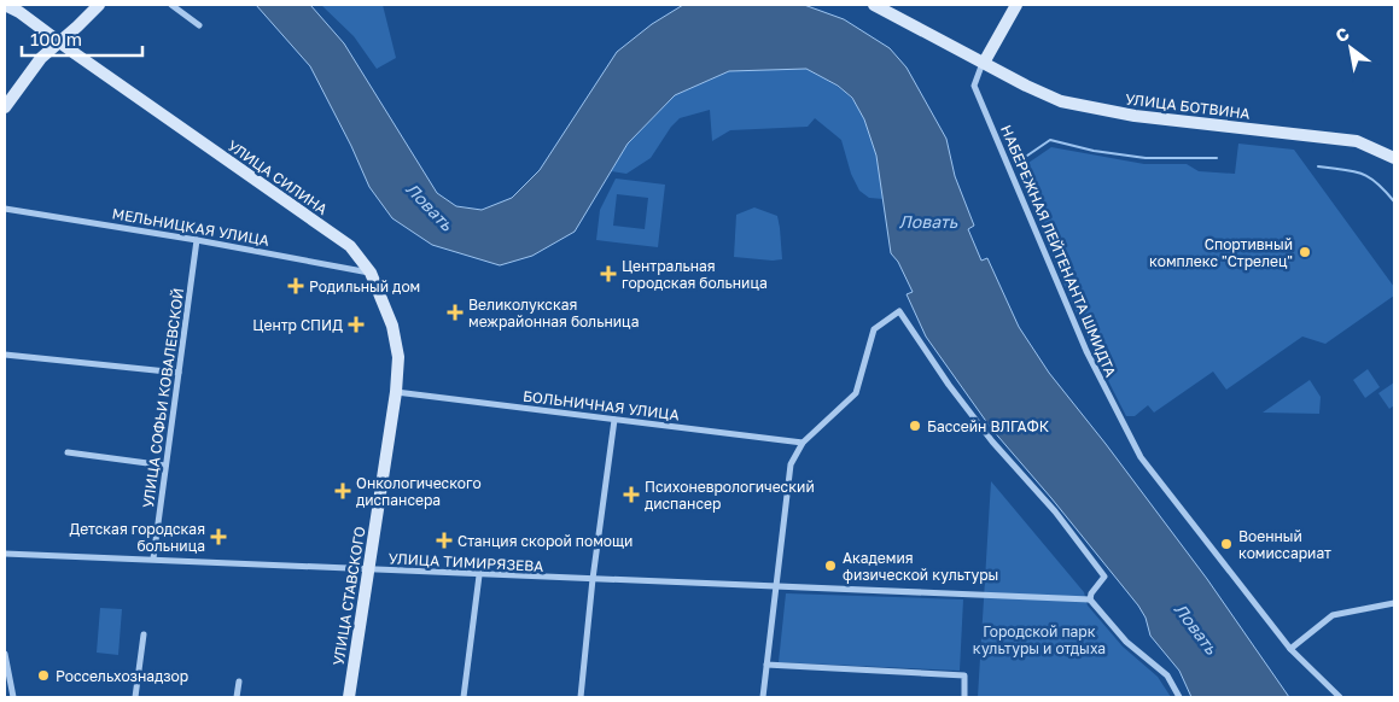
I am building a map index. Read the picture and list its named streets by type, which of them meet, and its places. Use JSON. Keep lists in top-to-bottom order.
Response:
{
  "streets": {
    "street": [
      "УЛИЦА БОТВИНА",
      "УЛИЦА СИЛИНА",
      "МЕЛЬНИЦКАЯ УЛИЦА",
      "НАБЕРЕЖНАЯ ЛЕЙТЕНАНТА ШМИДТА",
      "УЛИЦА СОФЬИ КОВАЛЕВСКОЙ",
      "БОЛЬНИЧНАЯ УЛИЦА",
      "УЛИЦА ТИМИРЯЗЕВА",
      "УЛИЦА СТАВСКОГО"
    ]
  },
  "crossings": [
    ["УЛИЦА БОТВИНА", "НАБЕРЕЖНАЯ ЛЕЙТЕНАНТА ШМИДТА"],
    ["УЛИЦА СИЛИНА", "МЕЛЬНИЦКАЯ УЛИЦА"],
    ["УЛИЦА СИЛИНА", "БОЛЬНИЧНАЯ УЛИЦА"],
    ["УЛИЦА СИЛИНА", "УЛИЦА СТАВСКОГО"],
    ["МЕЛЬНИЦКАЯ УЛИЦА", "УЛИЦА СОФЬИ КОВАЛЕВСКОЙ"],
    ["УЛИЦА СОФЬИ КОВАЛЕВСКОЙ", "УЛИЦА ТИМИРЯЗЕВА"],
    ["БОЛЬНИЧНАЯ УЛИЦА", "УЛИЦА СТАВСКОГО"],
    ["УЛИЦА ТИМИРЯЗЕВА", "УЛИЦА СТАВСКОГО"]
  ],
  "water": ["Ловать"],
  "parks": ["Городской парк культуры и отдыха"],
  "places": {
    "other": [
      "Спортивный комплекс \"Стрелец\"",
      "Бассейн ВЛГАФК",
      "Военный комиссариат",
      "Aкадемия физической культуры",
      "Россельхознадзор"
    ],
    "health": [
      "Центральная городская больница",
      "Родильный дом",
      "Великолукская межрайонная больница",
      "Центр СПИД",
      "Онкологического диспансера",
      "Психоневрологический диспансер",
      "Детская городская больница",
      "Станция скорой помощи"
    ]
  },
  "scale_bar": "100 m",
  "north": "top left"
}
